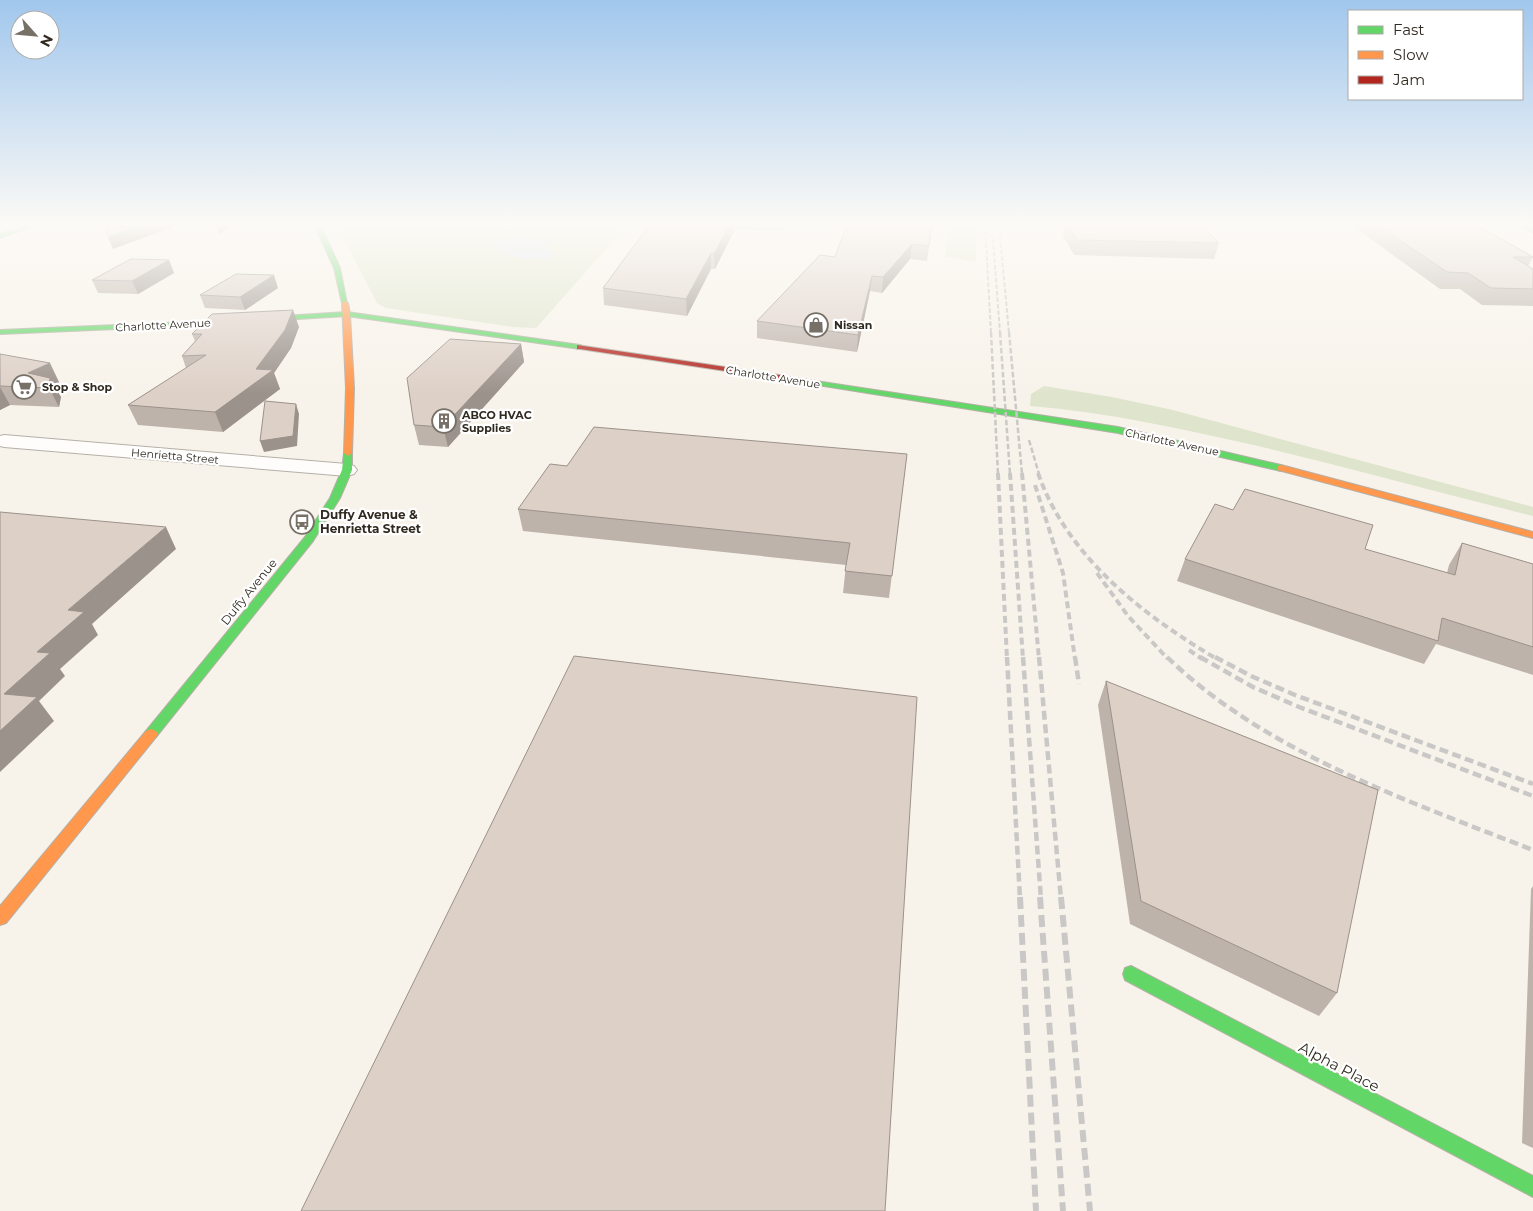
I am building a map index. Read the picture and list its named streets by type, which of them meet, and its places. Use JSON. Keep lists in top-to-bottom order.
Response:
{
  "streets": {
    "street": [
      "Charlotte Avenue",
      "Henrietta Street",
      "Duffy Avenue",
      "Alpha Place"
    ]
  },
  "crossings": [
    ["Charlotte Avenue", "Duffy Avenue"],
    ["Henrietta Street", "Duffy Avenue"]
  ],
  "places": {
    "shop": ["Nissan"],
    "supermarket": ["Stop & Shop"],
    "building": ["ABCO HVAC Supplies"],
    "bus stop": ["Duffy Avenue & Henrietta Street"]
  },
  "legend": ["Fast", "Slow", "Jam"],
  "north": "bottom right"
}
